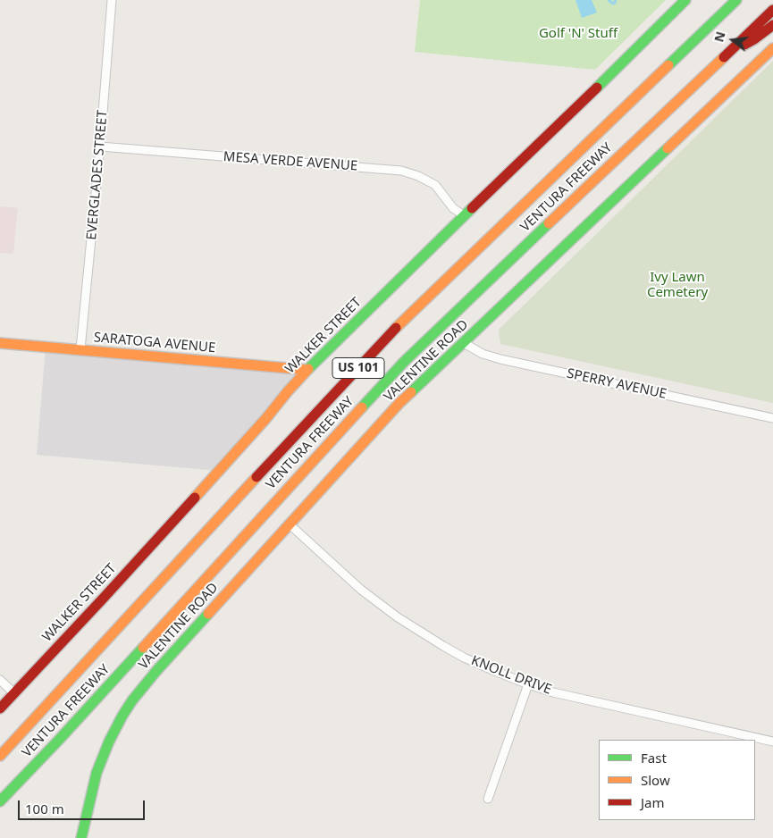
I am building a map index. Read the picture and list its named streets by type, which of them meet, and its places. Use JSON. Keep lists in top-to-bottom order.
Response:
{
  "streets": {
    "main road": [
      "VENTURA FREEWAY",
      "WALKER STREET",
      "SARATOGA AVENUE",
      "VALENTINE ROAD",
      "US 101"
    ],
    "street": [
      "MESA VERDE AVENUE",
      "EVERGLADES STREET",
      "SPERRY AVENUE",
      "KNOLL DRIVE"
    ]
  },
  "crossings": [
    ["MESA VERDE AVENUE", "EVERGLADES STREET"],
    ["MESA VERDE AVENUE", "WALKER STREET"],
    ["EVERGLADES STREET", "SARATOGA AVENUE"],
    ["WALKER STREET", "SARATOGA AVENUE"],
    ["VALENTINE ROAD", "SPERRY AVENUE"],
    ["VALENTINE ROAD", "KNOLL DRIVE"]
  ],
  "parks": ["Golf 'N' Stuff", "Ivy Lawn Cemetery"],
  "legend": ["Fast", "Slow", "Jam"],
  "scale_bar": "100 m",
  "north": "left"
}
